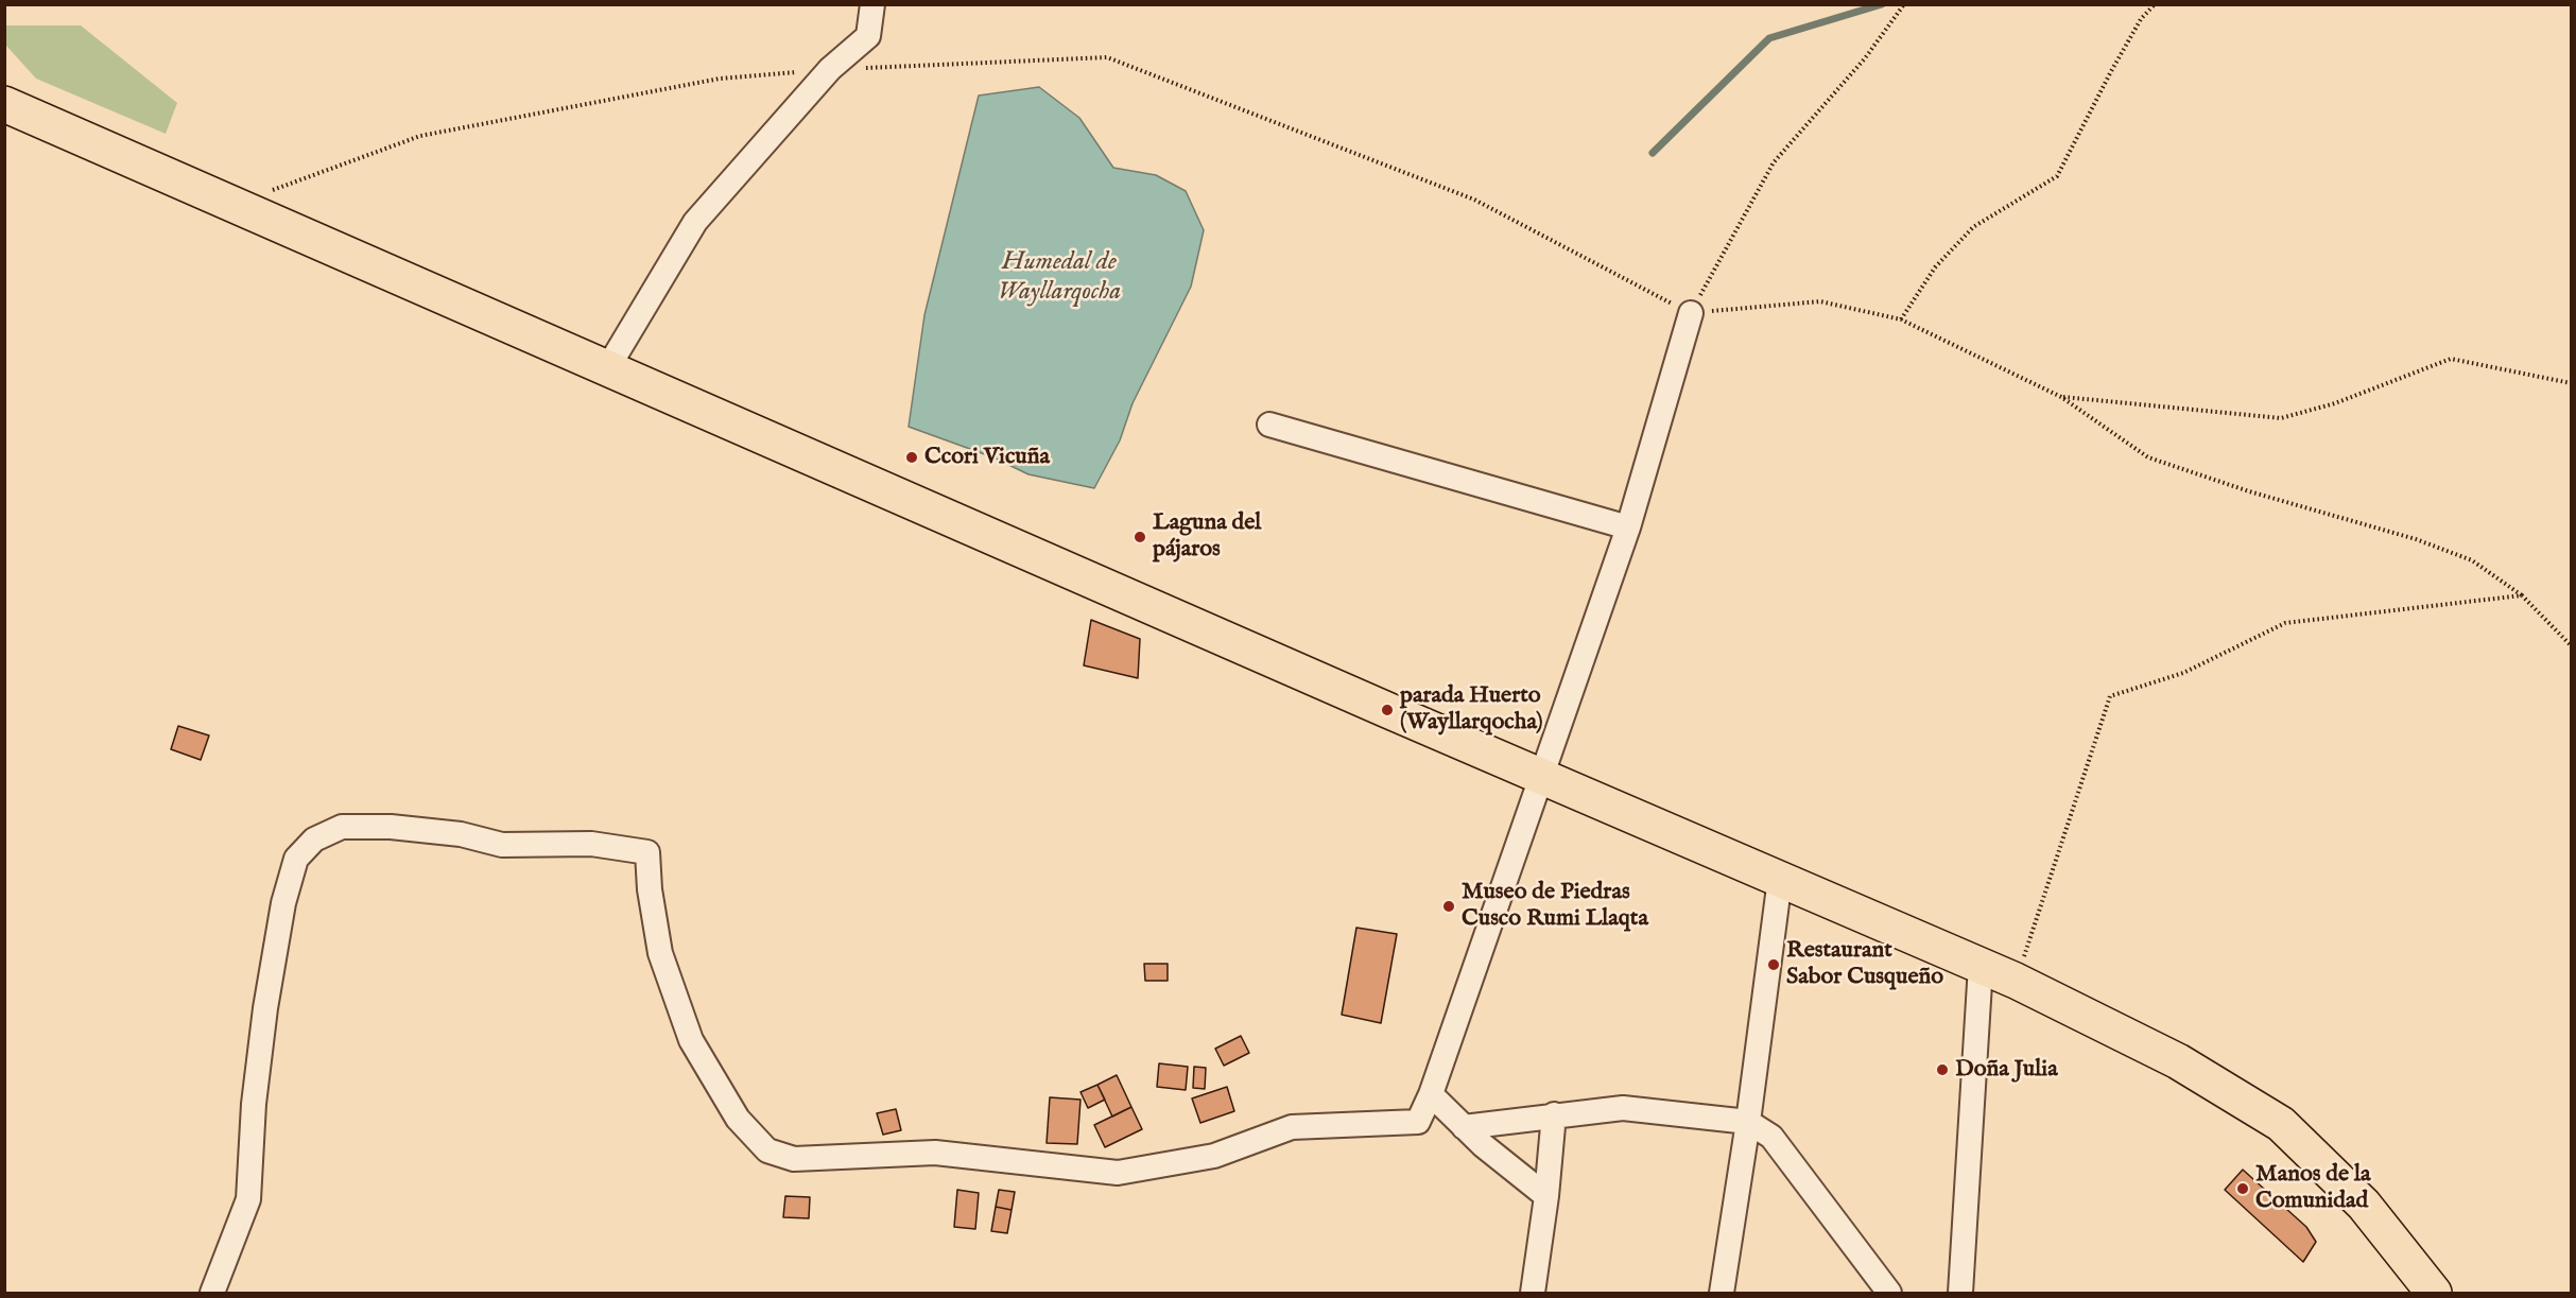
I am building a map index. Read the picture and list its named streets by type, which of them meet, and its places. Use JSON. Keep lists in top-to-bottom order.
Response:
{
  "water": ["Humedal de Wayllarqocha"],
  "places": [
    "Ccori Vicuña",
    "Laguna del pájaros",
    "parada Huerto (Wayllarqocha)",
    "Museo de Piedras Cusco Rumi Llaqta",
    "Restaurant Sabor Cusqueño",
    "Doña Julia",
    "Manos de la Comunidad"
  ]
}
